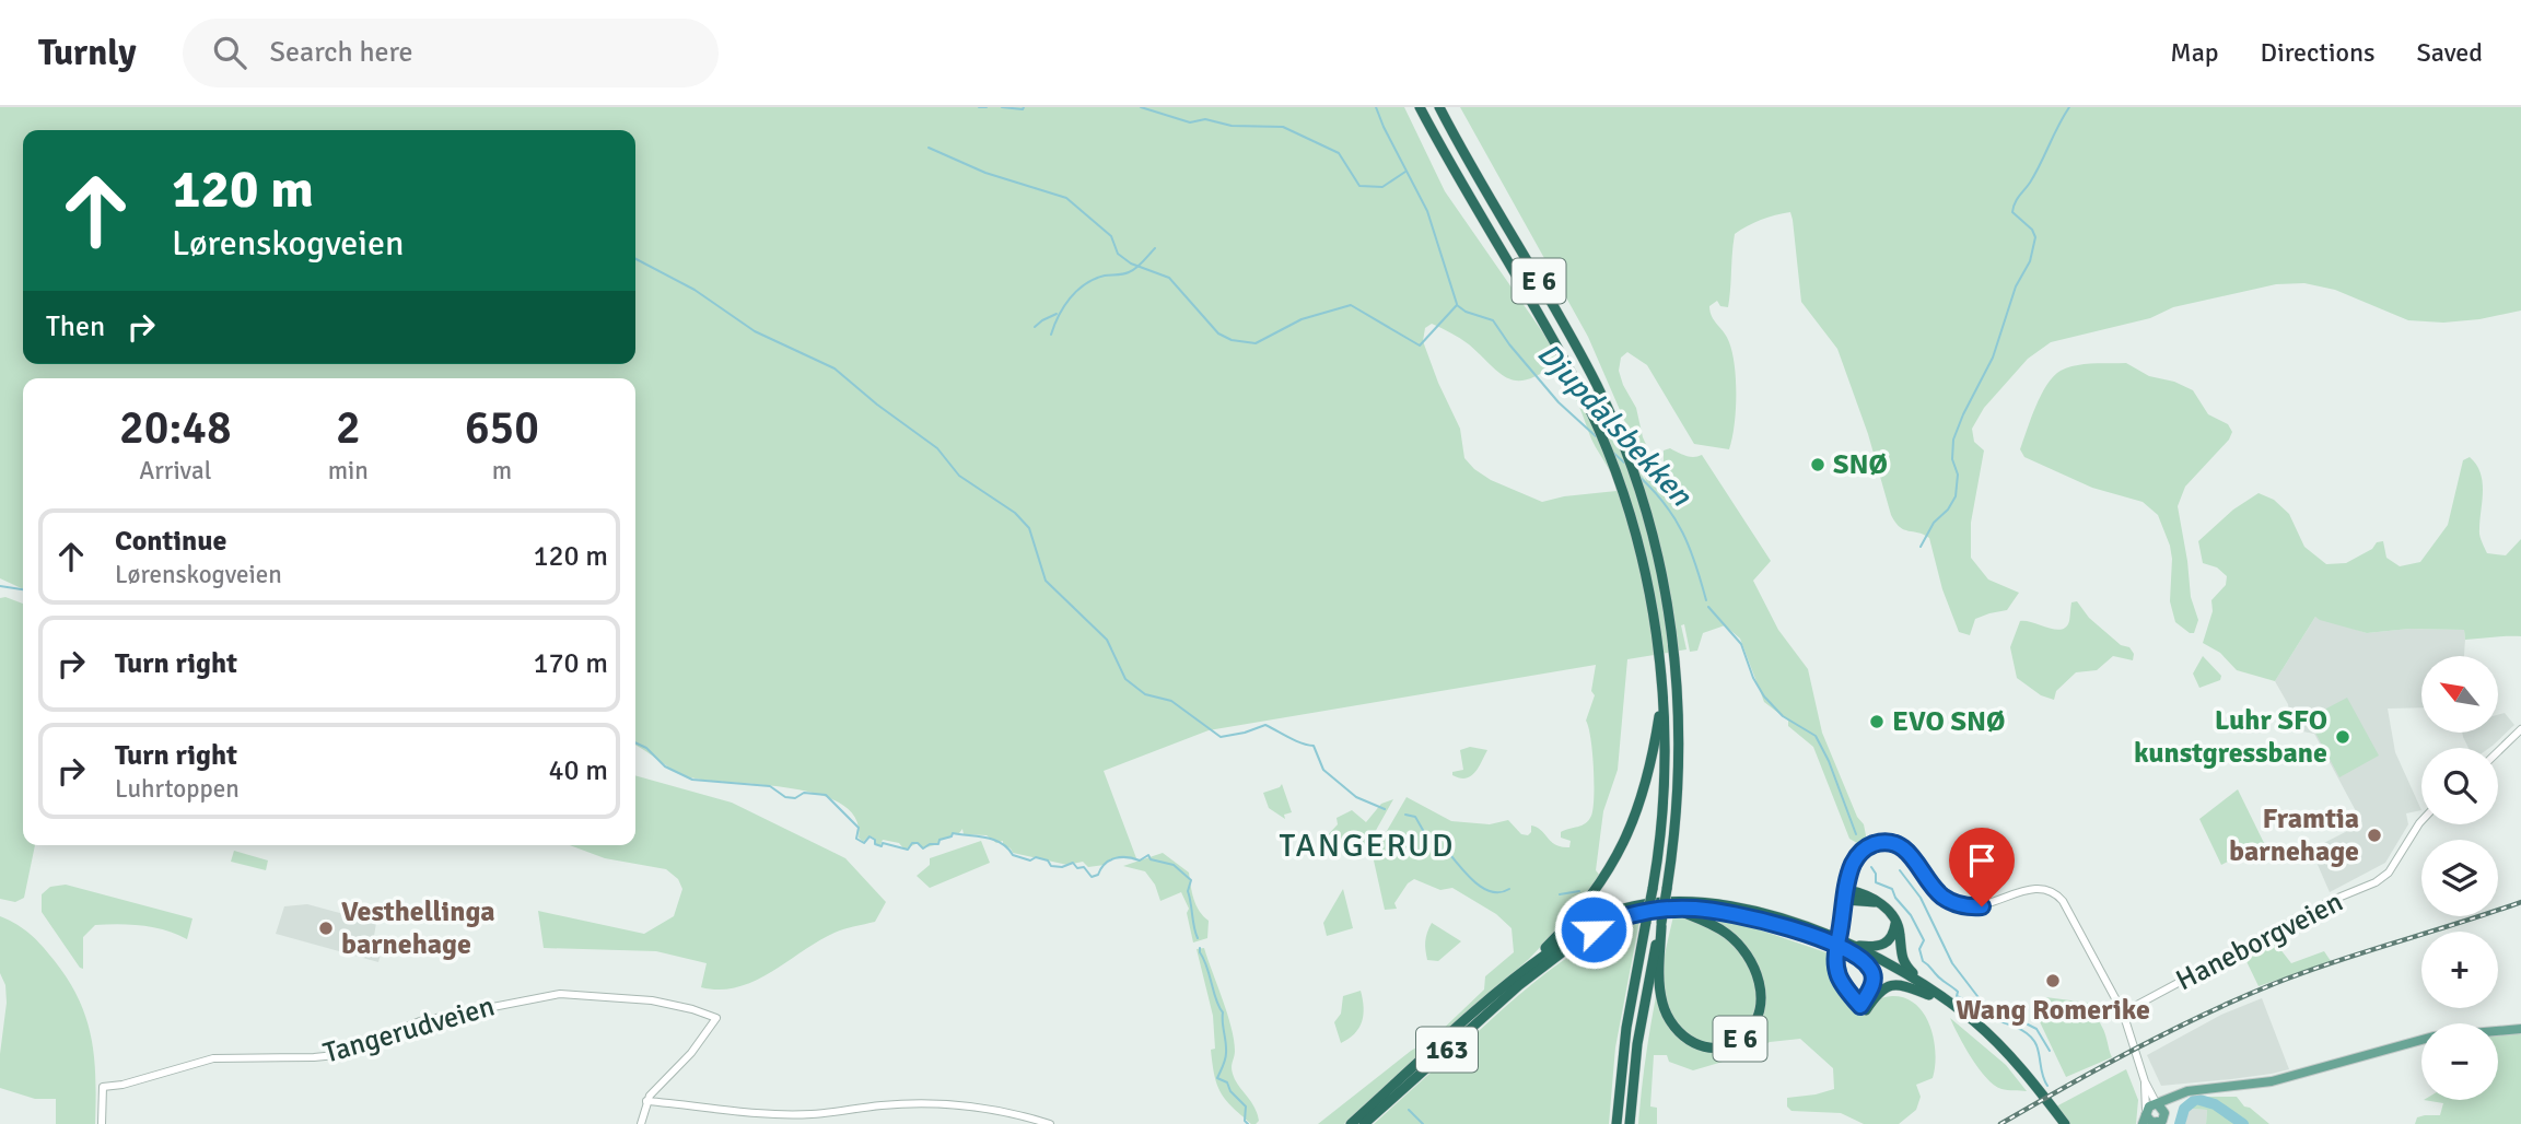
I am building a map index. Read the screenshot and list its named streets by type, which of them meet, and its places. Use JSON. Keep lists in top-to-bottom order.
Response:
{
  "streets": {
    "highway": ["E 6", "163"],
    "street": ["Haneborgveien", "Tangerudveien"]
  },
  "crossings": [
    ["E 6", "163"]
  ],
  "districts": ["TANGERUD"],
  "water": ["Djupdalsbekken"],
  "places": [
    "SNØ",
    "EVO SNØ",
    "Luhr SFO kunstgressbane",
    "Framtia barnehage",
    "Vesthellinga barnehage",
    "Wang Romerike"
  ],
  "north": "top left",
  "page": {
    "header": "Turnly",
    "search": "Search here",
    "nav": ["Map", "Directions", "Saved"],
    "turn": ["120 m", "Lørenskogveien"],
    "then": "Then",
    "eta": [
      "20:48",
      "Arrival",
      "2",
      "min",
      "650",
      "m"
    ],
    "list": [
      {
        "name": "Continue",
        "note": "Lørenskogveien",
        "value": "120 m"
      },
      {
        "name": "Turn right",
        "value": "170 m"
      },
      {
        "name": "Turn right",
        "note": "Luhrtoppen",
        "value": "40 m"
      }
    ],
    "map_buttons": ["+", "−"]
  }
}
